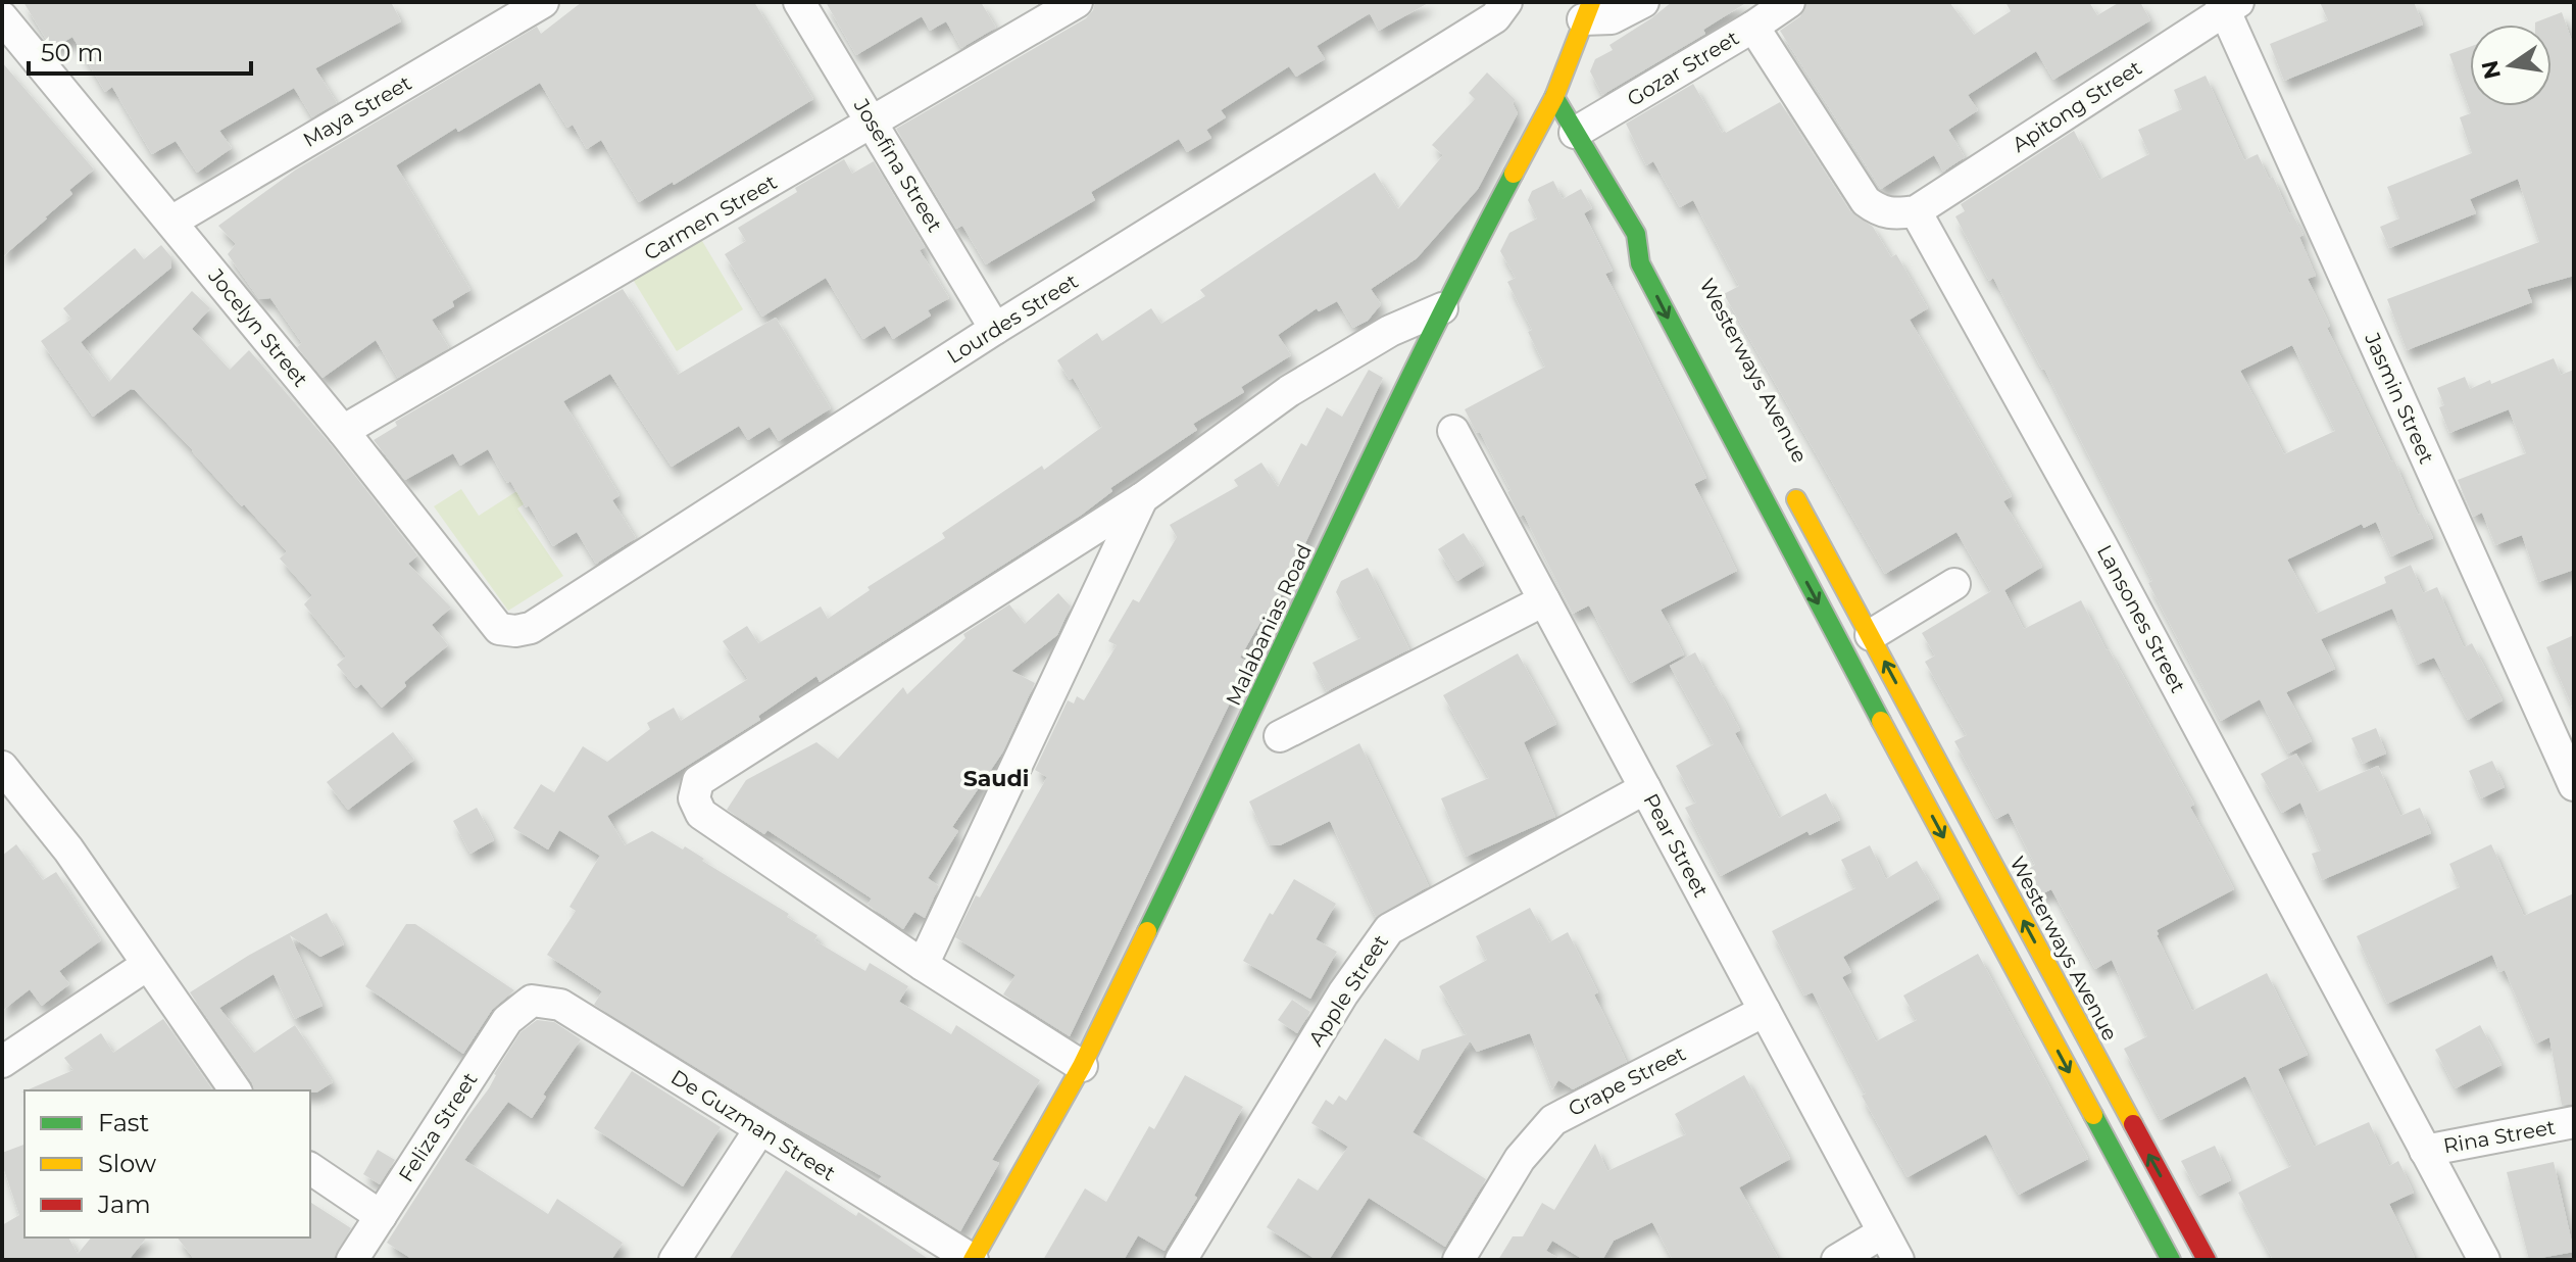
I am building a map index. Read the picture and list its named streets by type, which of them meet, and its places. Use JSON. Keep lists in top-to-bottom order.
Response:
{
  "streets": {
    "street": [
      "Gozar Street",
      "Apitong Street",
      "Maya Street",
      "Josefina Street",
      "Carmen Street",
      "Lourdes Street",
      "Jocelyn Street",
      "Westerways Avenue",
      "Jasmin Street",
      "Lansones Street",
      "Malabanias Road",
      "Pear Street",
      "Apple Street",
      "Grape Street",
      "De Guzman Street",
      "Feliza Street",
      "Rina Street"
    ]
  },
  "crossings": [
    ["Apitong Street", "Jasmin Street"],
    ["Apitong Street", "Lansones Street"],
    ["Maya Street", "Jocelyn Street"],
    ["Josefina Street", "Carmen Street"],
    ["Josefina Street", "Lourdes Street"],
    ["Carmen Street", "Jocelyn Street"],
    ["Lourdes Street", "Jocelyn Street"],
    ["Lansones Street", "Rina Street"],
    ["Malabanias Road", "De Guzman Street"],
    ["Pear Street", "Apple Street"],
    ["Pear Street", "Grape Street"],
    ["De Guzman Street", "Feliza Street"]
  ],
  "districts": ["Saudi"],
  "legend": ["Fast", "Slow", "Jam"],
  "scale_bar": "50 m",
  "north": "left"
}
